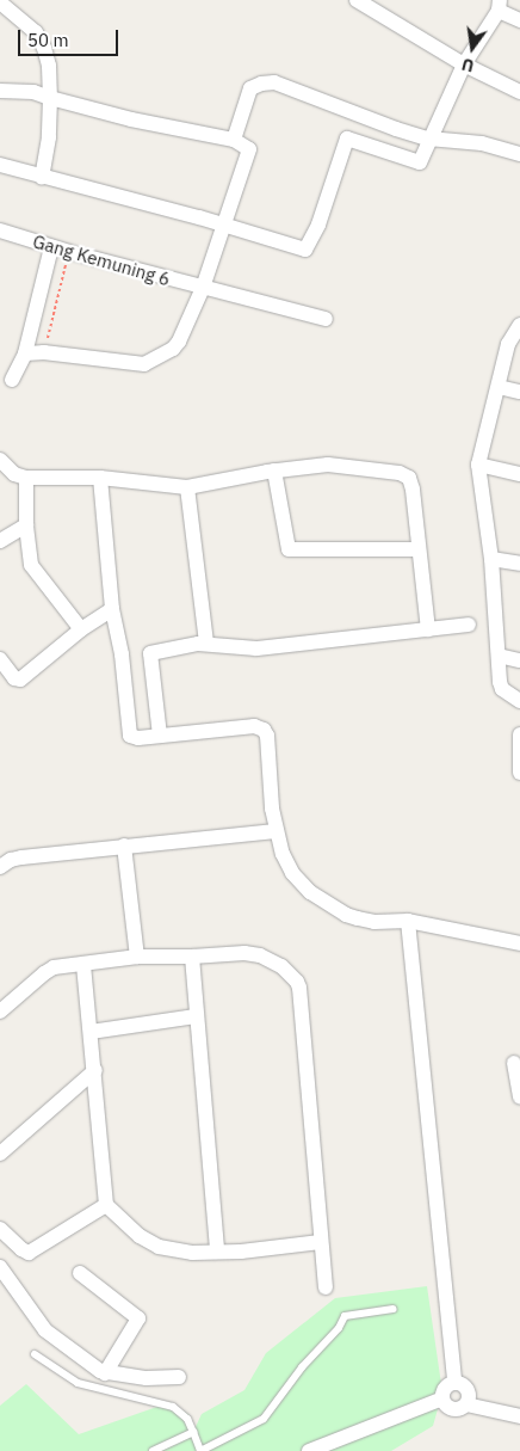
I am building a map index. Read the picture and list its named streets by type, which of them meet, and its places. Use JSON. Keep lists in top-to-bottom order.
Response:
{
  "streets": {
    "street": ["Gang Kemuning 6"]
  },
  "scale_bar": "50 m",
  "north": "bottom"
}
